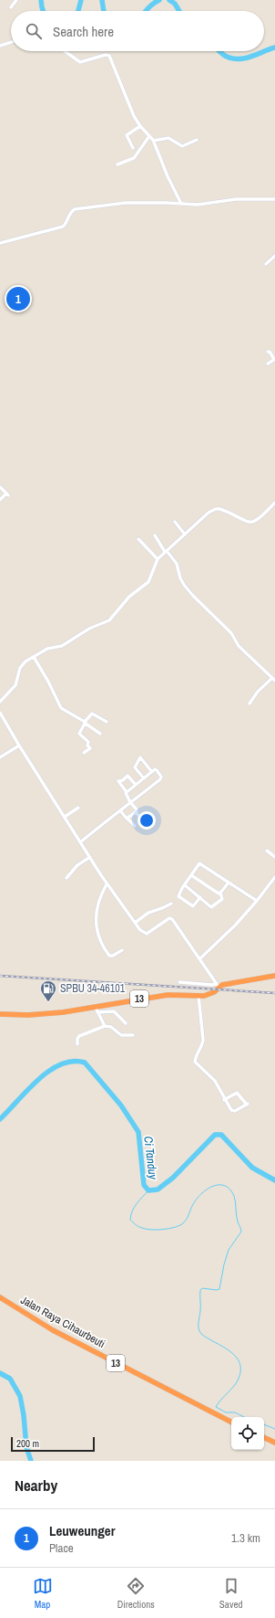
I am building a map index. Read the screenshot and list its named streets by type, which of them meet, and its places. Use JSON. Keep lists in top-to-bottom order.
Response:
{
  "streets": {
    "highway": ["13", "Jalan Raya Cihaurbeuti"]
  },
  "water": ["Ci Tanduy"],
  "places": {
    "fuel station": ["SPBU 34-46101"]
  },
  "scale_bar": "200 m",
  "page": {
    "search": "Search here",
    "pins": "1",
    "scale": "200 m",
    "heading": "Nearby",
    "list": [
      {
        "mark": "1",
        "name": "Leuweunger",
        "note": "Place",
        "value": "1.3 km"
      }
    ],
    "nav": ["Map", "Directions", "Saved"]
  }
}
